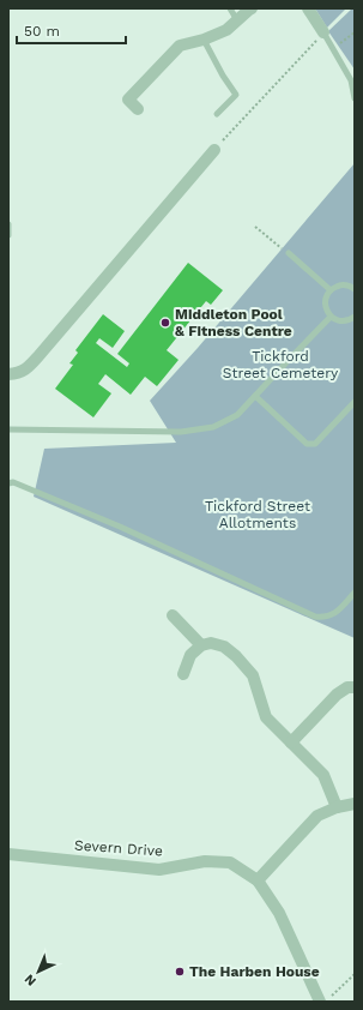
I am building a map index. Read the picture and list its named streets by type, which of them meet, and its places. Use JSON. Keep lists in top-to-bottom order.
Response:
{
  "streets": {
    "street": ["Severn Drive"]
  },
  "parks": ["Tickford Street Cemetery", "Tickford Street Allotments"],
  "places": ["Middleton Pool & Fitness Centre", "The Harben House"],
  "scale_bar": "50 m",
  "north": "bottom left"
}
